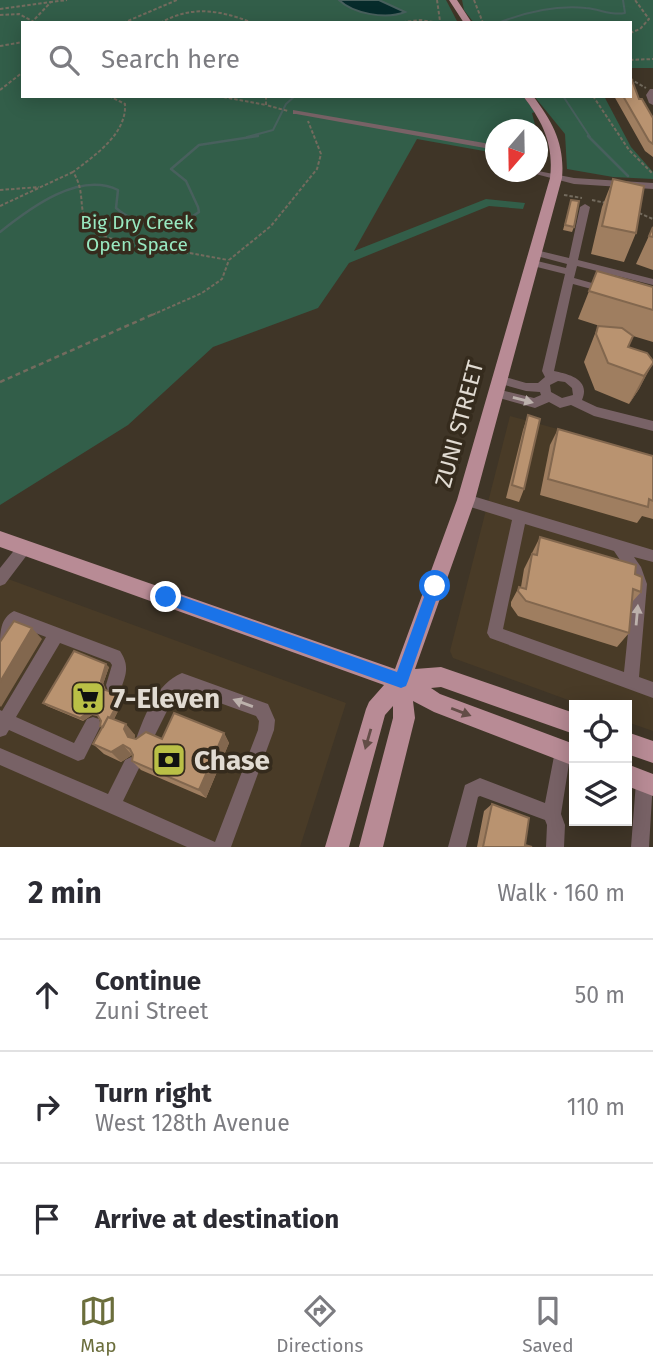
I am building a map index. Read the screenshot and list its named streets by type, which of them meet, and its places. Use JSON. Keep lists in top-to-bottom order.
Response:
{
  "streets": {
    "main road": ["ZUNI STREET"]
  },
  "parks": ["Big Dry Creek Open Space"],
  "places": {
    "supermarket": ["7-Eleven"],
    "bank": ["Chase"]
  },
  "north": "bottom",
  "page": {
    "search": "Search here",
    "heading": ["2 min", "Walk · 160 m"],
    "list": [
      ["Continue", "Zuni Street", "50 m"],
      ["Turn right", "West 128th Avenue", "110 m"],
      "Arrive at destination"
    ],
    "nav": ["Map", "Directions", "Saved"]
  }
}
